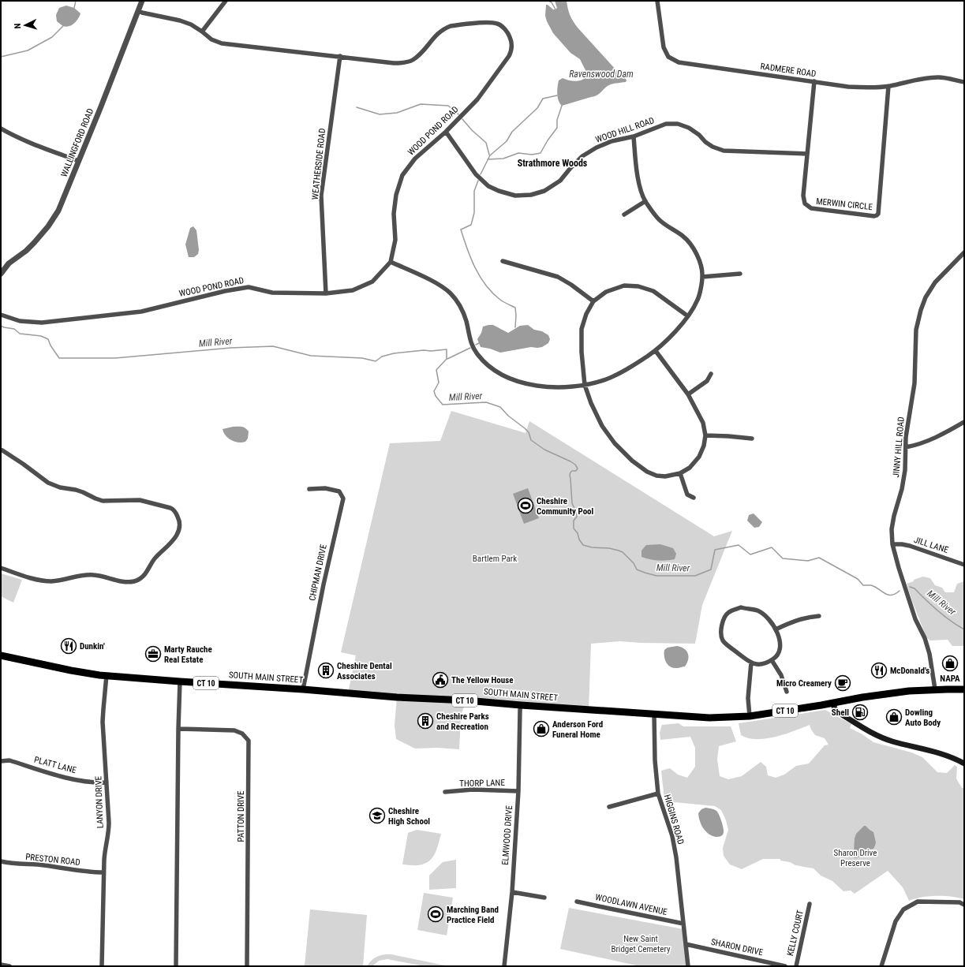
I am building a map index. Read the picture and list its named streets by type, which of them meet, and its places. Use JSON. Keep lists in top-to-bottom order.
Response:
{
  "streets": {
    "highway": ["SOUTH MAIN STREET", "CT 10"],
    "street": [
      "RADMERE ROAD",
      "WOOD HILL ROAD",
      "WOOD POND ROAD",
      "WALLINGFORD ROAD",
      "WEATHERSIDE ROAD",
      "MERWIN CIRCLE",
      "JINNY HILL ROAD",
      "JILL LANE",
      "CHIPMAN DRIVE",
      "PLATT LANE",
      "THORP LANE",
      "LANYON DRIVE",
      "PATTON DRIVE",
      "HIGGINS ROAD",
      "ELMWOOD DRIVE",
      "PRESTON ROAD",
      "WOODLAWN AVENUE",
      "KELLY COURT",
      "SHARON DRIVE"
    ]
  },
  "crossings": [
    ["RADMERE ROAD", "MERWIN CIRCLE"],
    ["WOOD HILL ROAD", "WOOD POND ROAD"],
    ["WOOD HILL ROAD", "MERWIN CIRCLE"],
    ["WOOD POND ROAD", "WALLINGFORD ROAD"],
    ["WOOD POND ROAD", "WEATHERSIDE ROAD"],
    ["JINNY HILL ROAD", "JILL LANE"],
    ["JINNY HILL ROAD", "SOUTH MAIN STREET"],
    ["CHIPMAN DRIVE", "SOUTH MAIN STREET"],
    ["SOUTH MAIN STREET", "LANYON DRIVE"],
    ["SOUTH MAIN STREET", "HIGGINS ROAD"],
    ["SOUTH MAIN STREET", "ELMWOOD DRIVE"],
    ["PLATT LANE", "LANYON DRIVE"],
    ["THORP LANE", "ELMWOOD DRIVE"],
    ["LANYON DRIVE", "PRESTON ROAD"],
    ["HIGGINS ROAD", "WOODLAWN AVENUE"],
    ["HIGGINS ROAD", "SHARON DRIVE"]
  ],
  "districts": ["Strathmore Woods"],
  "water": ["Ravenswood Dam", "Mill River"],
  "parks": ["Bartlem Park", "Sharon Drive Preserve", "New Saint Bridget Cemetery"],
  "places": {
    "sports": ["Cheshire Community Pool", "Marching Band Practice Field"],
    "restaurant": ["Dunkin'", "McDonald's"],
    "office": ["Marty Rauche Real Estate"],
    "shop": ["NAPA", "Dowling Auto Body", "Anderson Ford Funeral Home"],
    "building": ["Cheshire Dental Associates", "Cheshire Parks and Recreation"],
    "public building": ["The Yellow House"],
    "cafe": ["Micro Creamery"],
    "fuel station": ["Shell"],
    "school or university": ["Cheshire High School"]
  },
  "north": "left"
}
